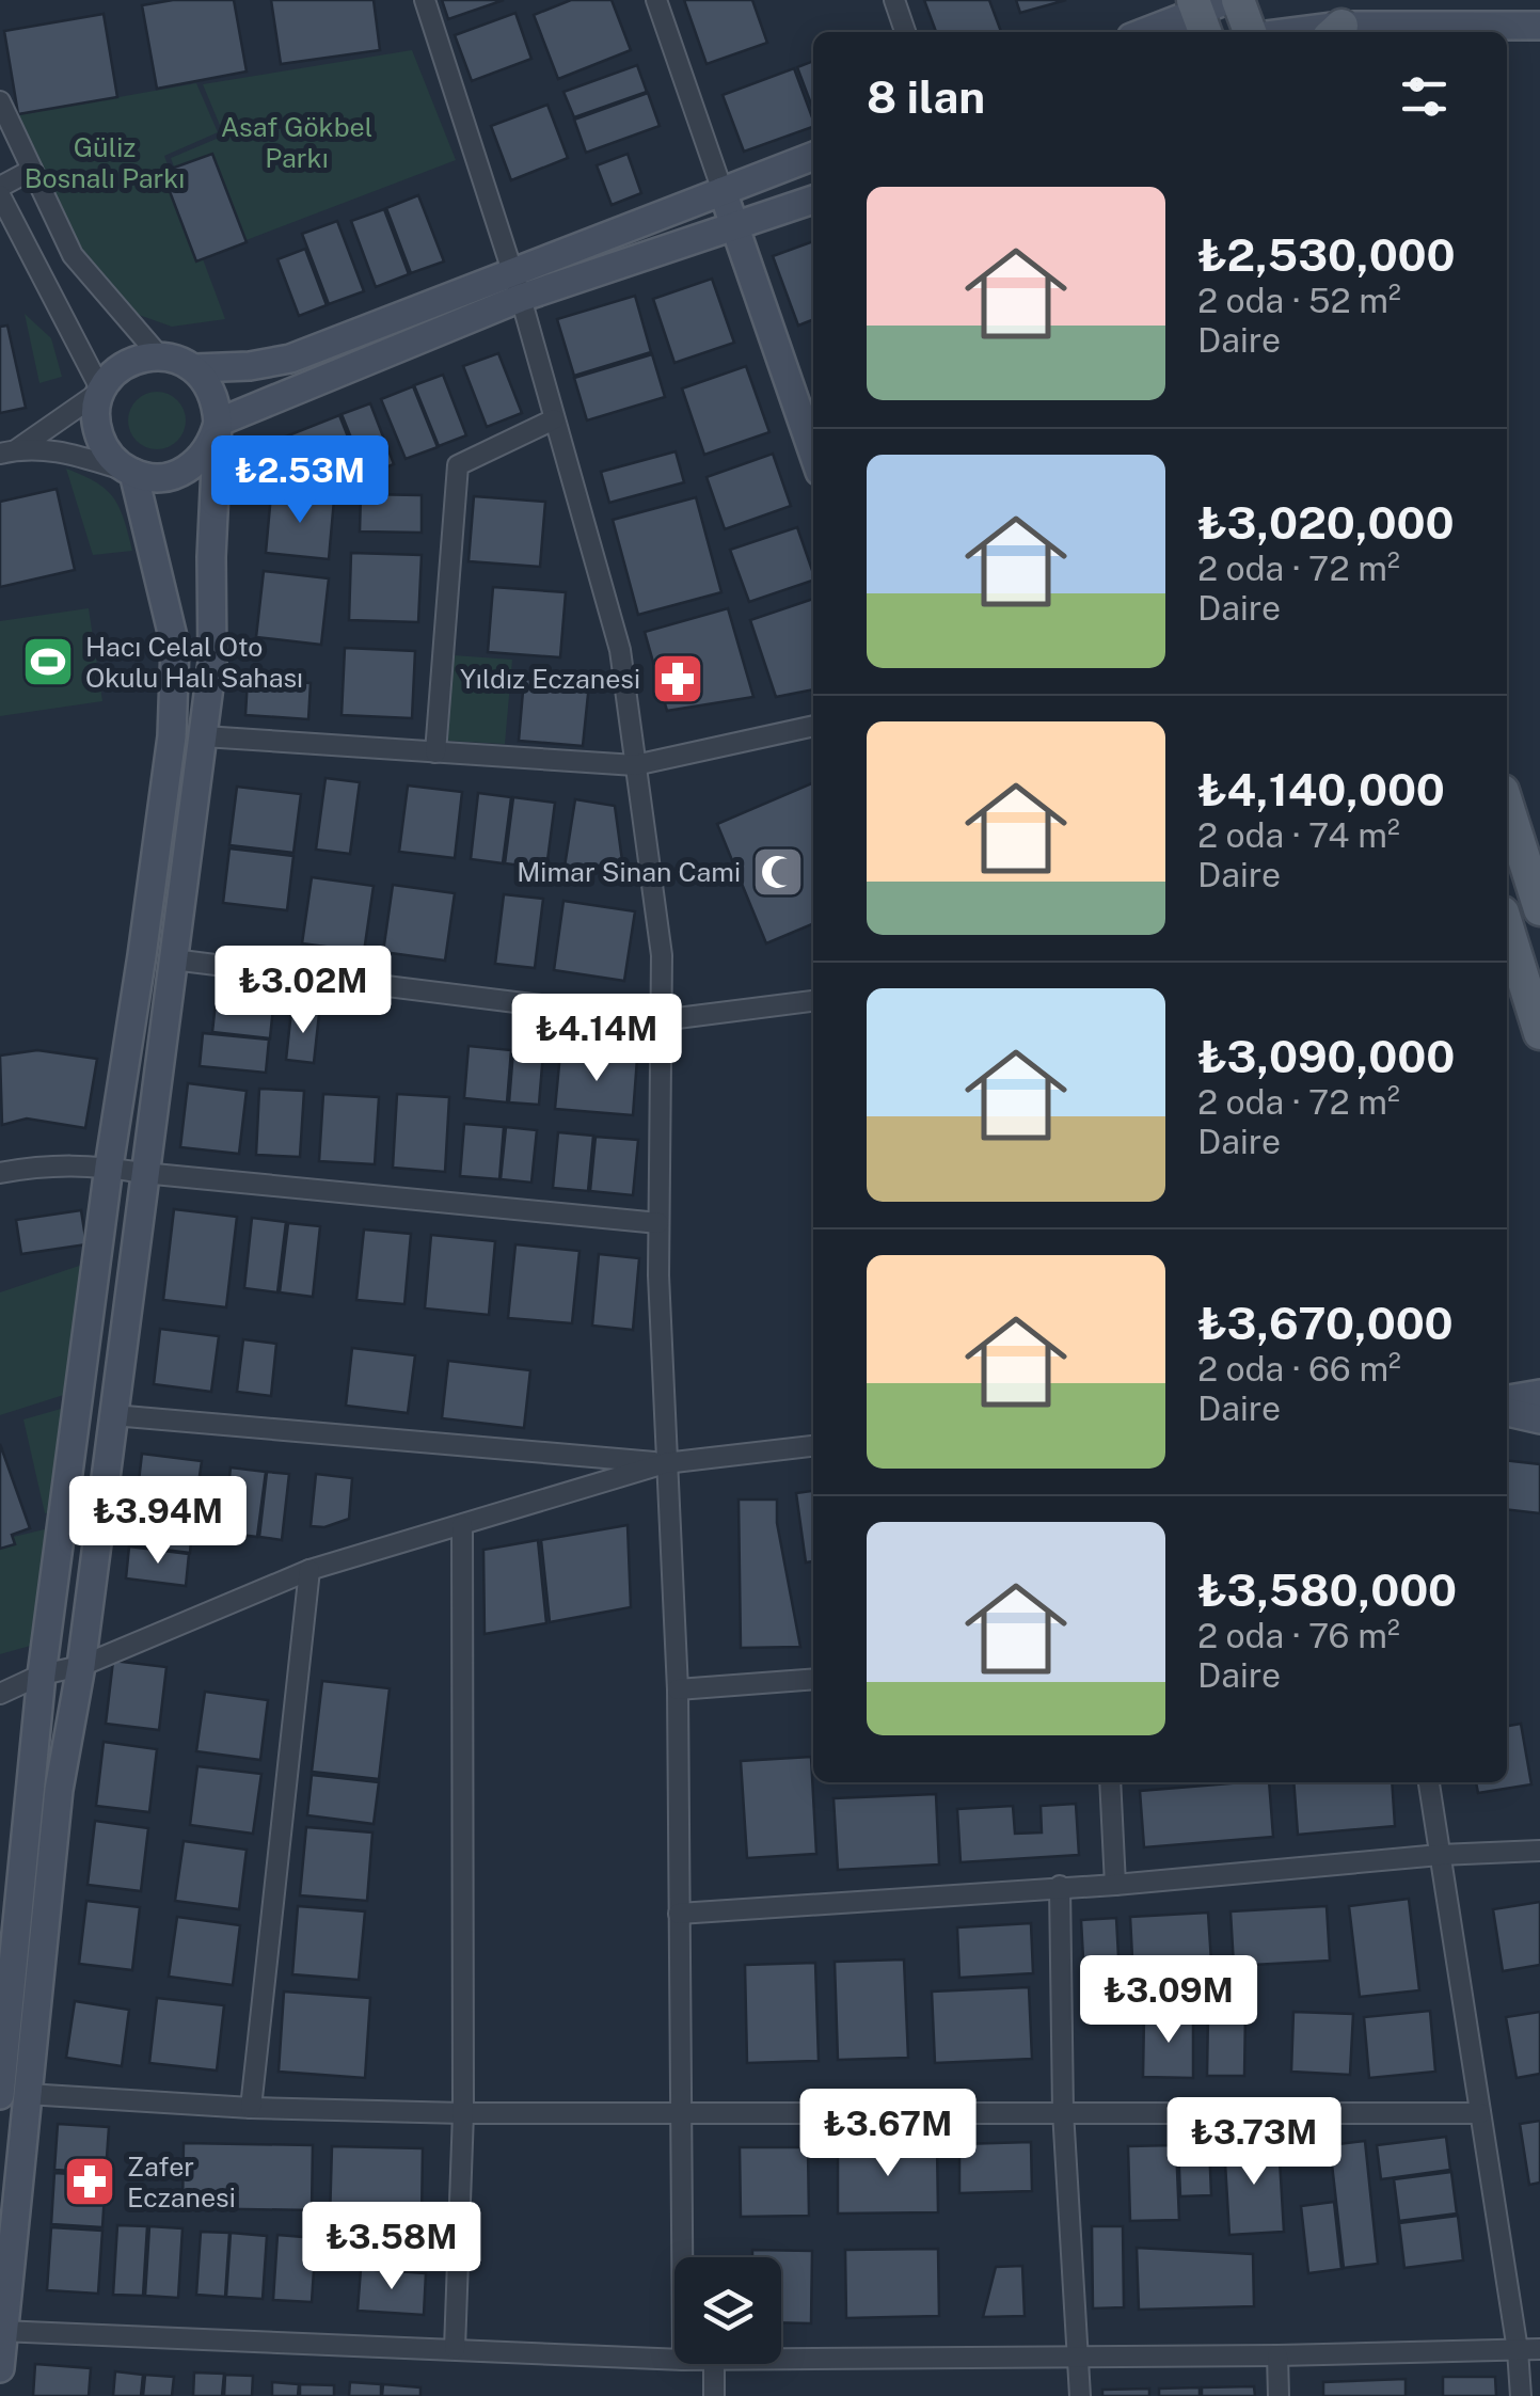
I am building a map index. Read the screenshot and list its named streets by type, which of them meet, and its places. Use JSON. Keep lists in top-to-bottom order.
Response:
{
  "parks": ["Asaf Gökbel Parkı", "Güliz Bosnalı Parkı"],
  "places": {
    "sports": ["Hacı Celal Oto Okulu Halı Sahası"],
    "pharmacy": ["Yıldız Eczanesi", "Zafer Eczanesi"],
    "mosque": ["Mimar Sinan Cami"]
  },
  "page": {
    "heading": "8 ilan",
    "list": [
      {
        "name": "₺2,530,000",
        "note": "2 oda · 52 m² · Daire"
      },
      {
        "name": "₺3,020,000",
        "note": "2 oda · 72 m² · Daire"
      },
      {
        "name": "₺4,140,000",
        "note": "2 oda · 74 m² · Daire"
      },
      {
        "name": "₺3,090,000",
        "note": "2 oda · 72 m² · Daire"
      },
      {
        "name": "₺3,670,000",
        "note": "2 oda · 66 m² · Daire"
      },
      {
        "name": "₺3,580,000",
        "note": "2 oda · 76 m² · Daire"
      }
    ],
    "price": [
      "₺2.53M",
      "₺3.02M",
      "₺4.14M",
      "₺3.94M",
      "₺3.09M",
      "₺3.67M",
      "₺3.73M",
      "₺3.58M"
    ]
  }
}
